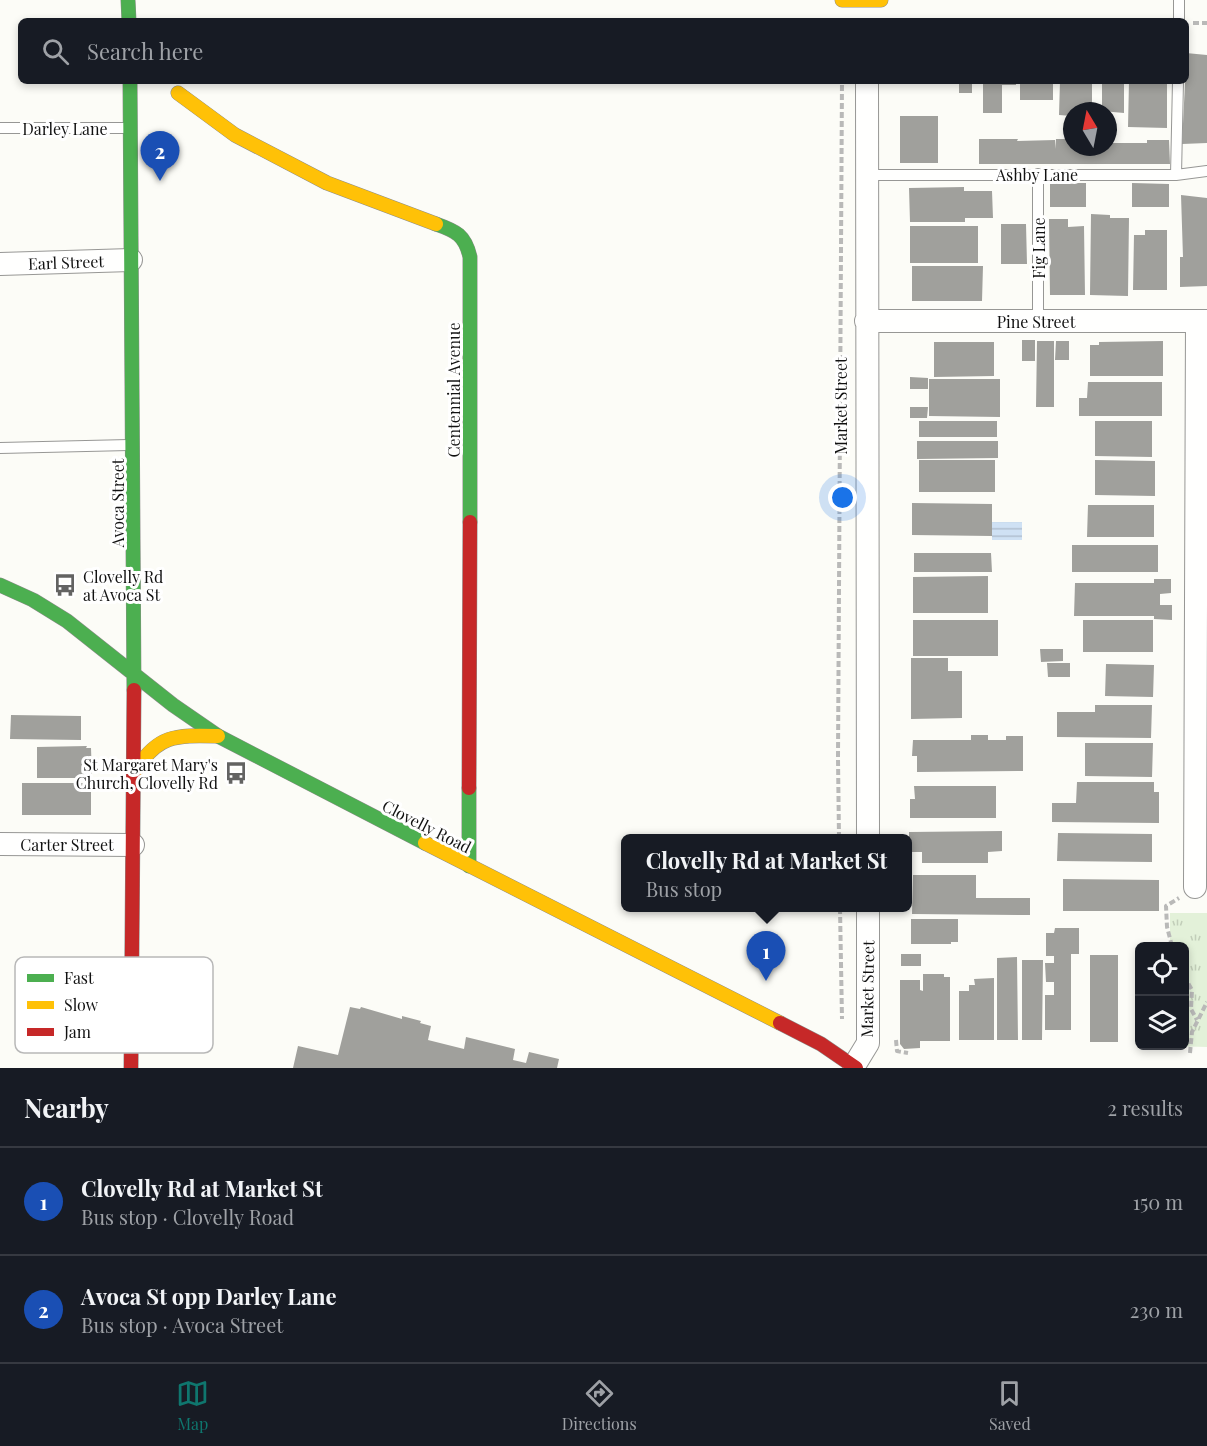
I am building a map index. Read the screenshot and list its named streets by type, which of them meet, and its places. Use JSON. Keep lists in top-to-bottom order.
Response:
{
  "streets": {
    "street": [
      "Earl Street",
      "Pine Street",
      "Centennial Avenue",
      "Market Street",
      "Avoca Street",
      "Clovelly Road",
      "Carter Street"
    ],
    "lane": ["Darley Lane", "Ashby Lane", "Fig Lane"]
  },
  "crossings": [
    ["Darley Lane", "Avoca Street"],
    ["Ashby Lane", "Fig Lane"],
    ["Ashby Lane", "Market Street"],
    ["Fig Lane", "Pine Street"],
    ["Earl Street", "Avoca Street"],
    ["Pine Street", "Market Street"],
    ["Centennial Avenue", "Clovelly Road"],
    ["Market Street", "Clovelly Road"],
    ["Avoca Street", "Clovelly Road"],
    ["Avoca Street", "Carter Street"]
  ],
  "places": {
    "bus stop": ["Clovelly Rd at Avoca St", "St Margaret Mary's Church, Clovelly Rd"]
  },
  "legend": ["Fast", "Slow", "Jam"],
  "north": "top",
  "page": {
    "search": "Search here",
    "pins": ["2", "1"],
    "popup": ["Clovelly Rd at Market St", "Bus stop"],
    "heading": ["Nearby", "2 results"],
    "list": [
      {
        "mark": "1",
        "name": "Clovelly Rd at Market St",
        "note": "Bus stop · Clovelly Road",
        "value": "150 m"
      },
      {
        "mark": "2",
        "name": "Avoca St opp Darley Lane",
        "note": "Bus stop · Avoca Street",
        "value": "230 m"
      }
    ],
    "nav": ["Map", "Directions", "Saved"]
  }
}
